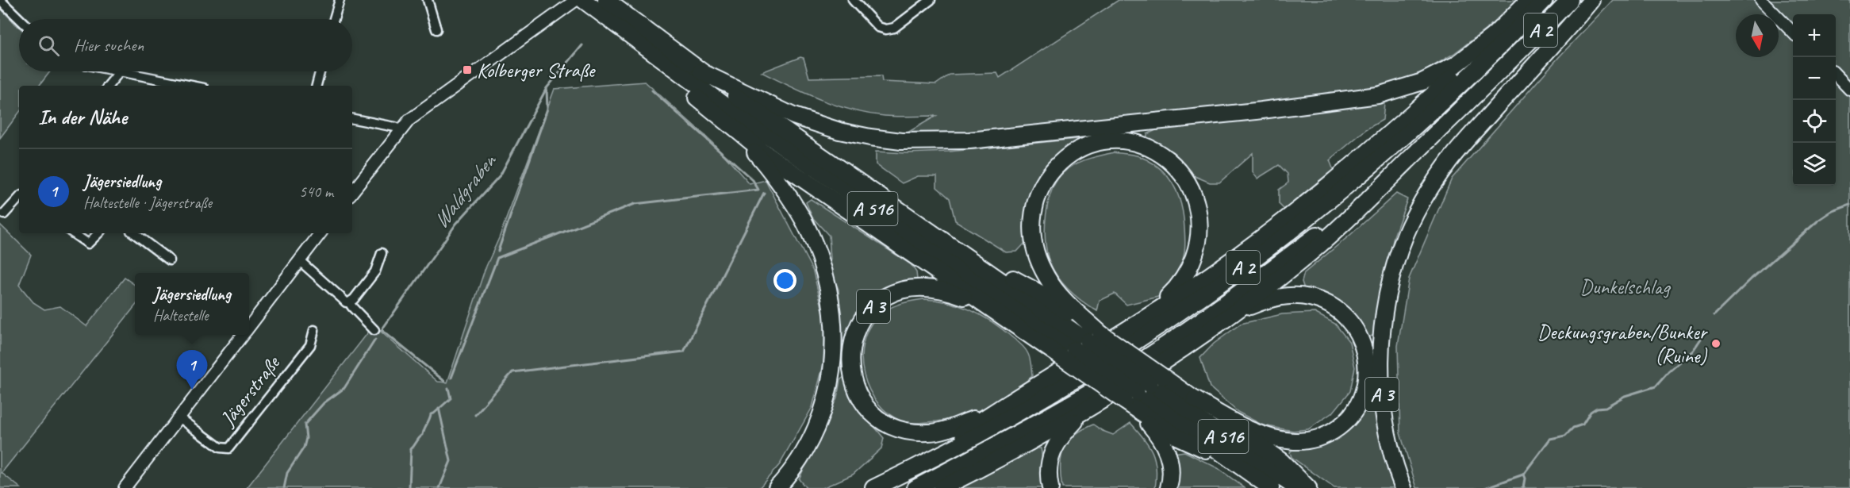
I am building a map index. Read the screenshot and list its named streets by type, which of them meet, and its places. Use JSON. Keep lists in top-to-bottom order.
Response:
{
  "streets": {
    "highway": ["A 2", "A 516", "A 3"],
    "street": ["Jägerstraße"]
  },
  "crossings": [
    ["A 516", "A 3"]
  ],
  "water": ["Waldgraben"],
  "parks": ["Dunkelschlag"],
  "places": {
    "transit": ["Kolberger Straße"],
    "other": ["Deckungsgraben/Bunker (Ruine)"]
  },
  "north": "bottom",
  "page": {
    "map_buttons": ["+", "−"],
    "search": "Hier suchen",
    "heading": "In der Nähe",
    "list": [
      {
        "mark": "1",
        "name": "Jägersiedlung",
        "note": "Haltestelle · Jägerstraße",
        "value": "540 m"
      }
    ],
    "popup": ["Jägersiedlung", "Haltestelle"],
    "pins": "1"
  }
}
